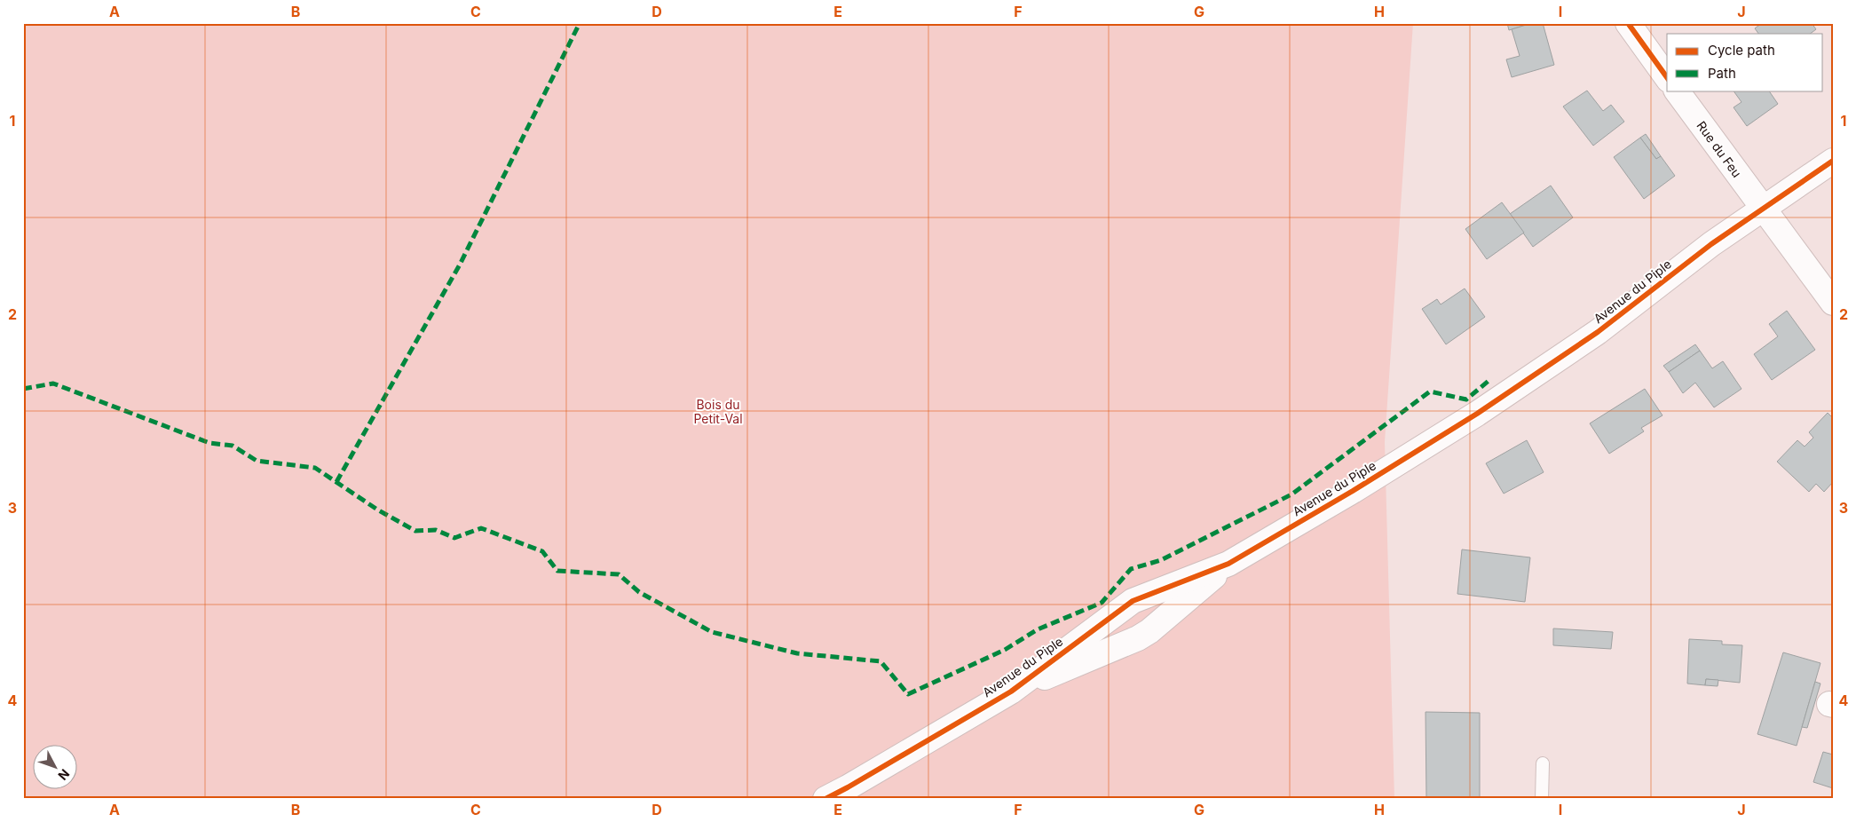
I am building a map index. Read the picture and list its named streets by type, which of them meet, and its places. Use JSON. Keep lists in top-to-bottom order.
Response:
{
  "streets": {
    "street": ["Rue du Feu", "Avenue du Piple"]
  },
  "crossings": [
    ["Rue du Feu", "Avenue du Piple"]
  ],
  "parks": ["Bois du Petit-Val"],
  "legend": ["Cycle path", "Path"],
  "north": "bottom right",
  "grid": {
    "columns": [
      "A",
      "B",
      "C",
      "D",
      "E",
      "F",
      "G",
      "H",
      "I",
      "J"
    ],
    "rows": [
      "1",
      "2",
      "3",
      "4"
    ]
  }
}
